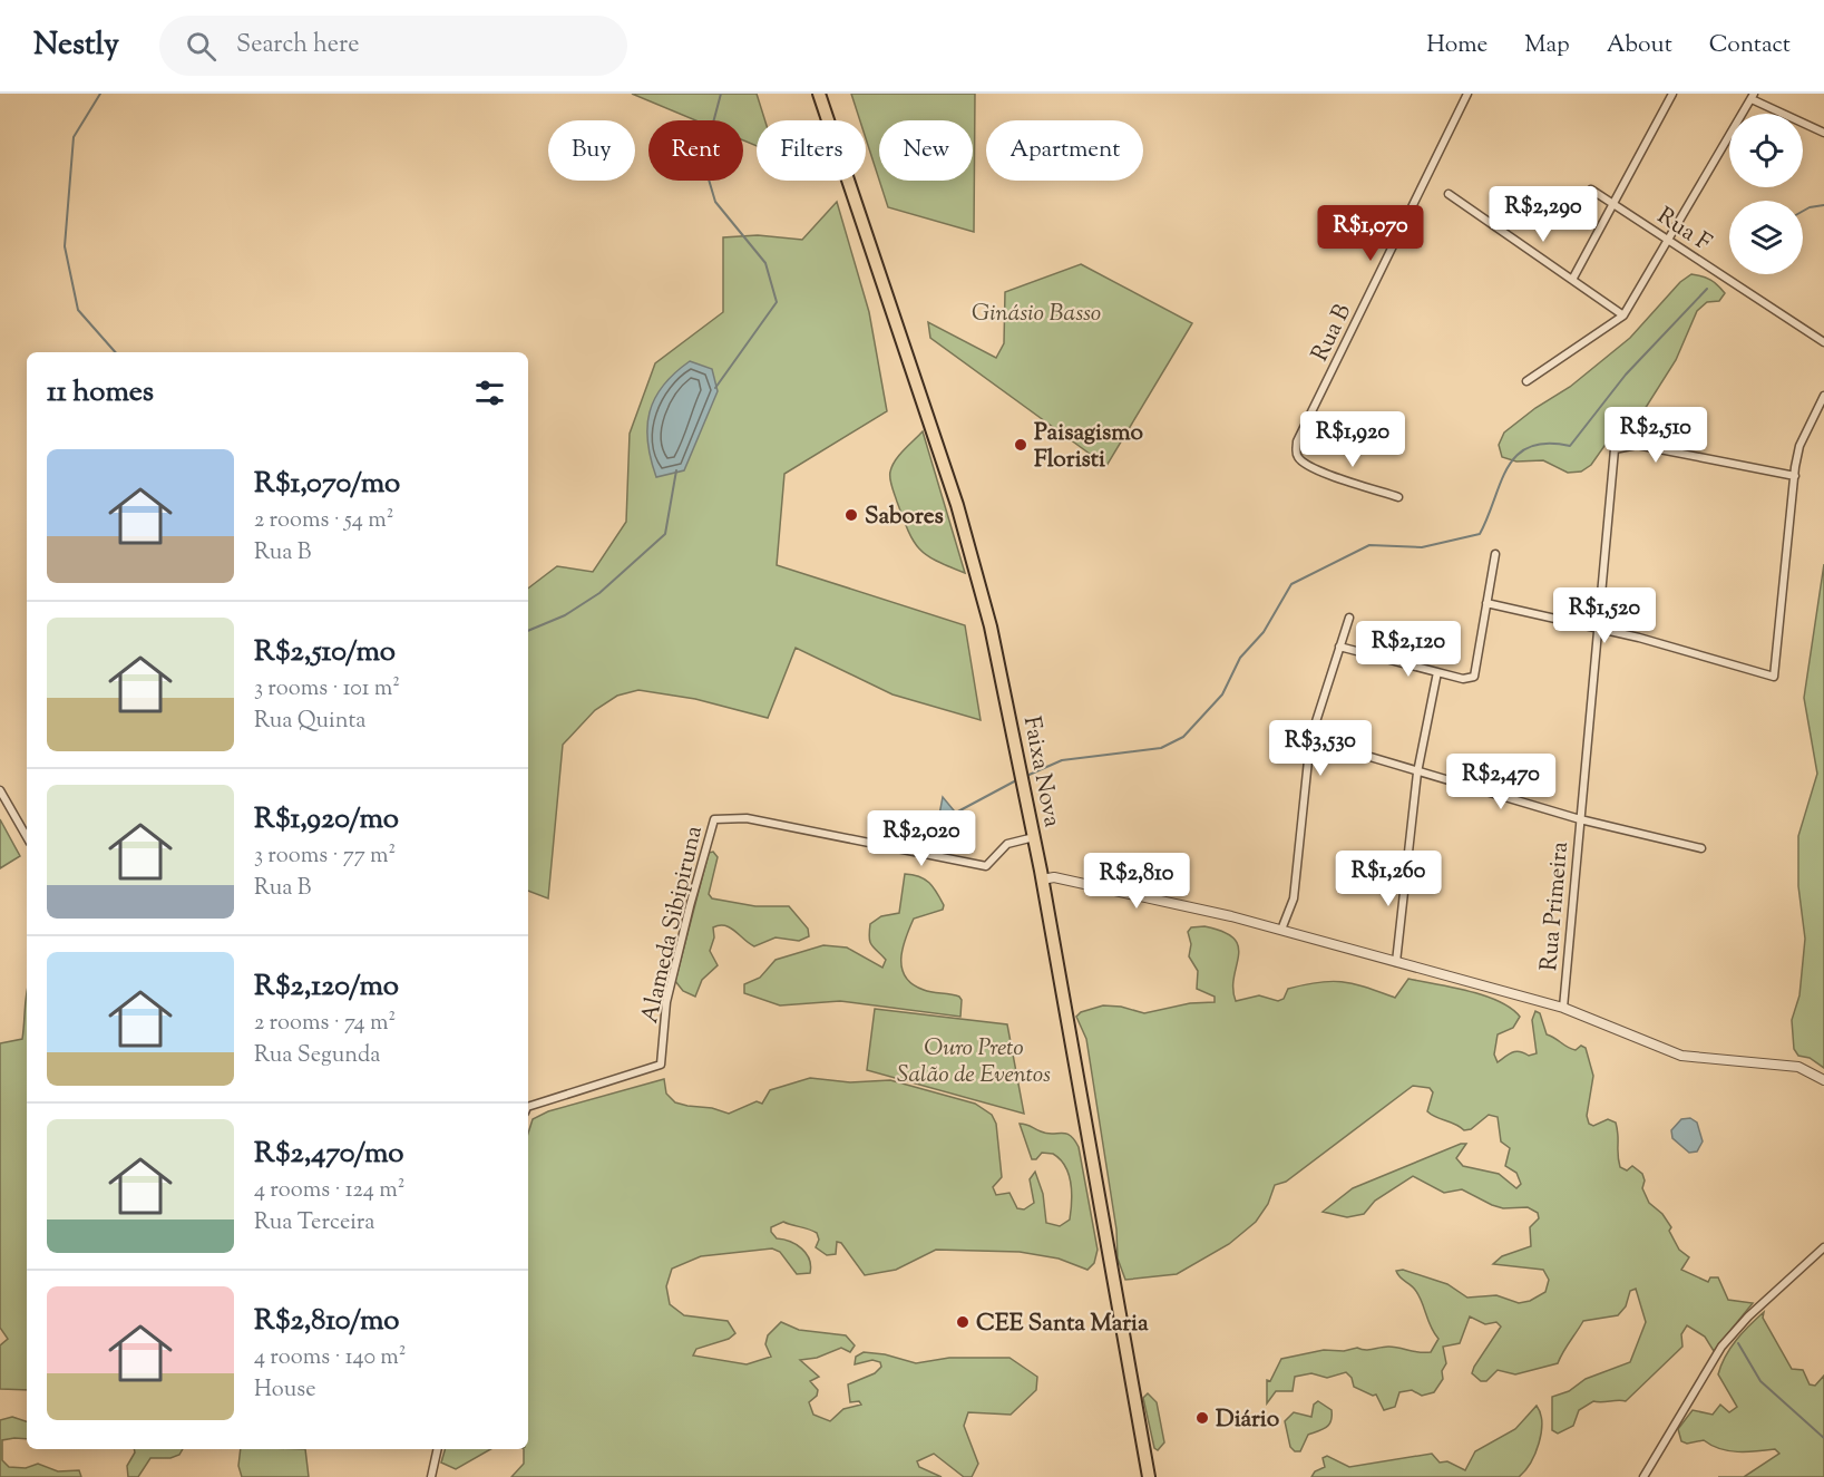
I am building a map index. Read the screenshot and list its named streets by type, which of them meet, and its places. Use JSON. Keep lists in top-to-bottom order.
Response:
{
  "streets": {
    "highway": ["Faixa Nova"],
    "street": [
      "Rua F",
      "Rua B",
      "Rua Primeira",
      "Alameda Sibipiruna"
    ]
  },
  "crossings": [
    ["Faixa Nova", "Alameda Sibipiruna"]
  ],
  "parks": ["Ginásio Basso", "Ouro Preto Salão de Eventos"],
  "places": [
    "Paisagismo Floristi",
    "Sabores",
    "CEE Santa Maria",
    "Diário"
  ],
  "page": {
    "header": "Nestly",
    "search": "Search here",
    "nav": [
      "Home",
      "Map",
      "About",
      "Contact"
    ],
    "chip": [
      "Buy",
      "Rent",
      "Filters",
      "New",
      "Apartment"
    ],
    "price": [
      "R$2,290",
      "R$1,070",
      "R$2,510",
      "R$1,920",
      "R$1,520",
      "R$2,120",
      "R$3,530",
      "R$2,470",
      "R$2,020",
      "R$1,260",
      "R$2,810"
    ],
    "heading": "11 homes",
    "list": [
      {
        "name": "R$1,070/mo",
        "note": "2 rooms · 54 m² · Rua B"
      },
      {
        "name": "R$2,510/mo",
        "note": "3 rooms · 101 m² · Rua Quinta"
      },
      {
        "name": "R$1,920/mo",
        "note": "3 rooms · 77 m² · Rua B"
      },
      {
        "name": "R$2,120/mo",
        "note": "2 rooms · 74 m² · Rua Segunda"
      },
      {
        "name": "R$2,470/mo",
        "note": "4 rooms · 124 m² · Rua Terceira"
      },
      {
        "name": "R$2,810/mo",
        "note": "4 rooms · 140 m² · House"
      }
    ]
  }
}
